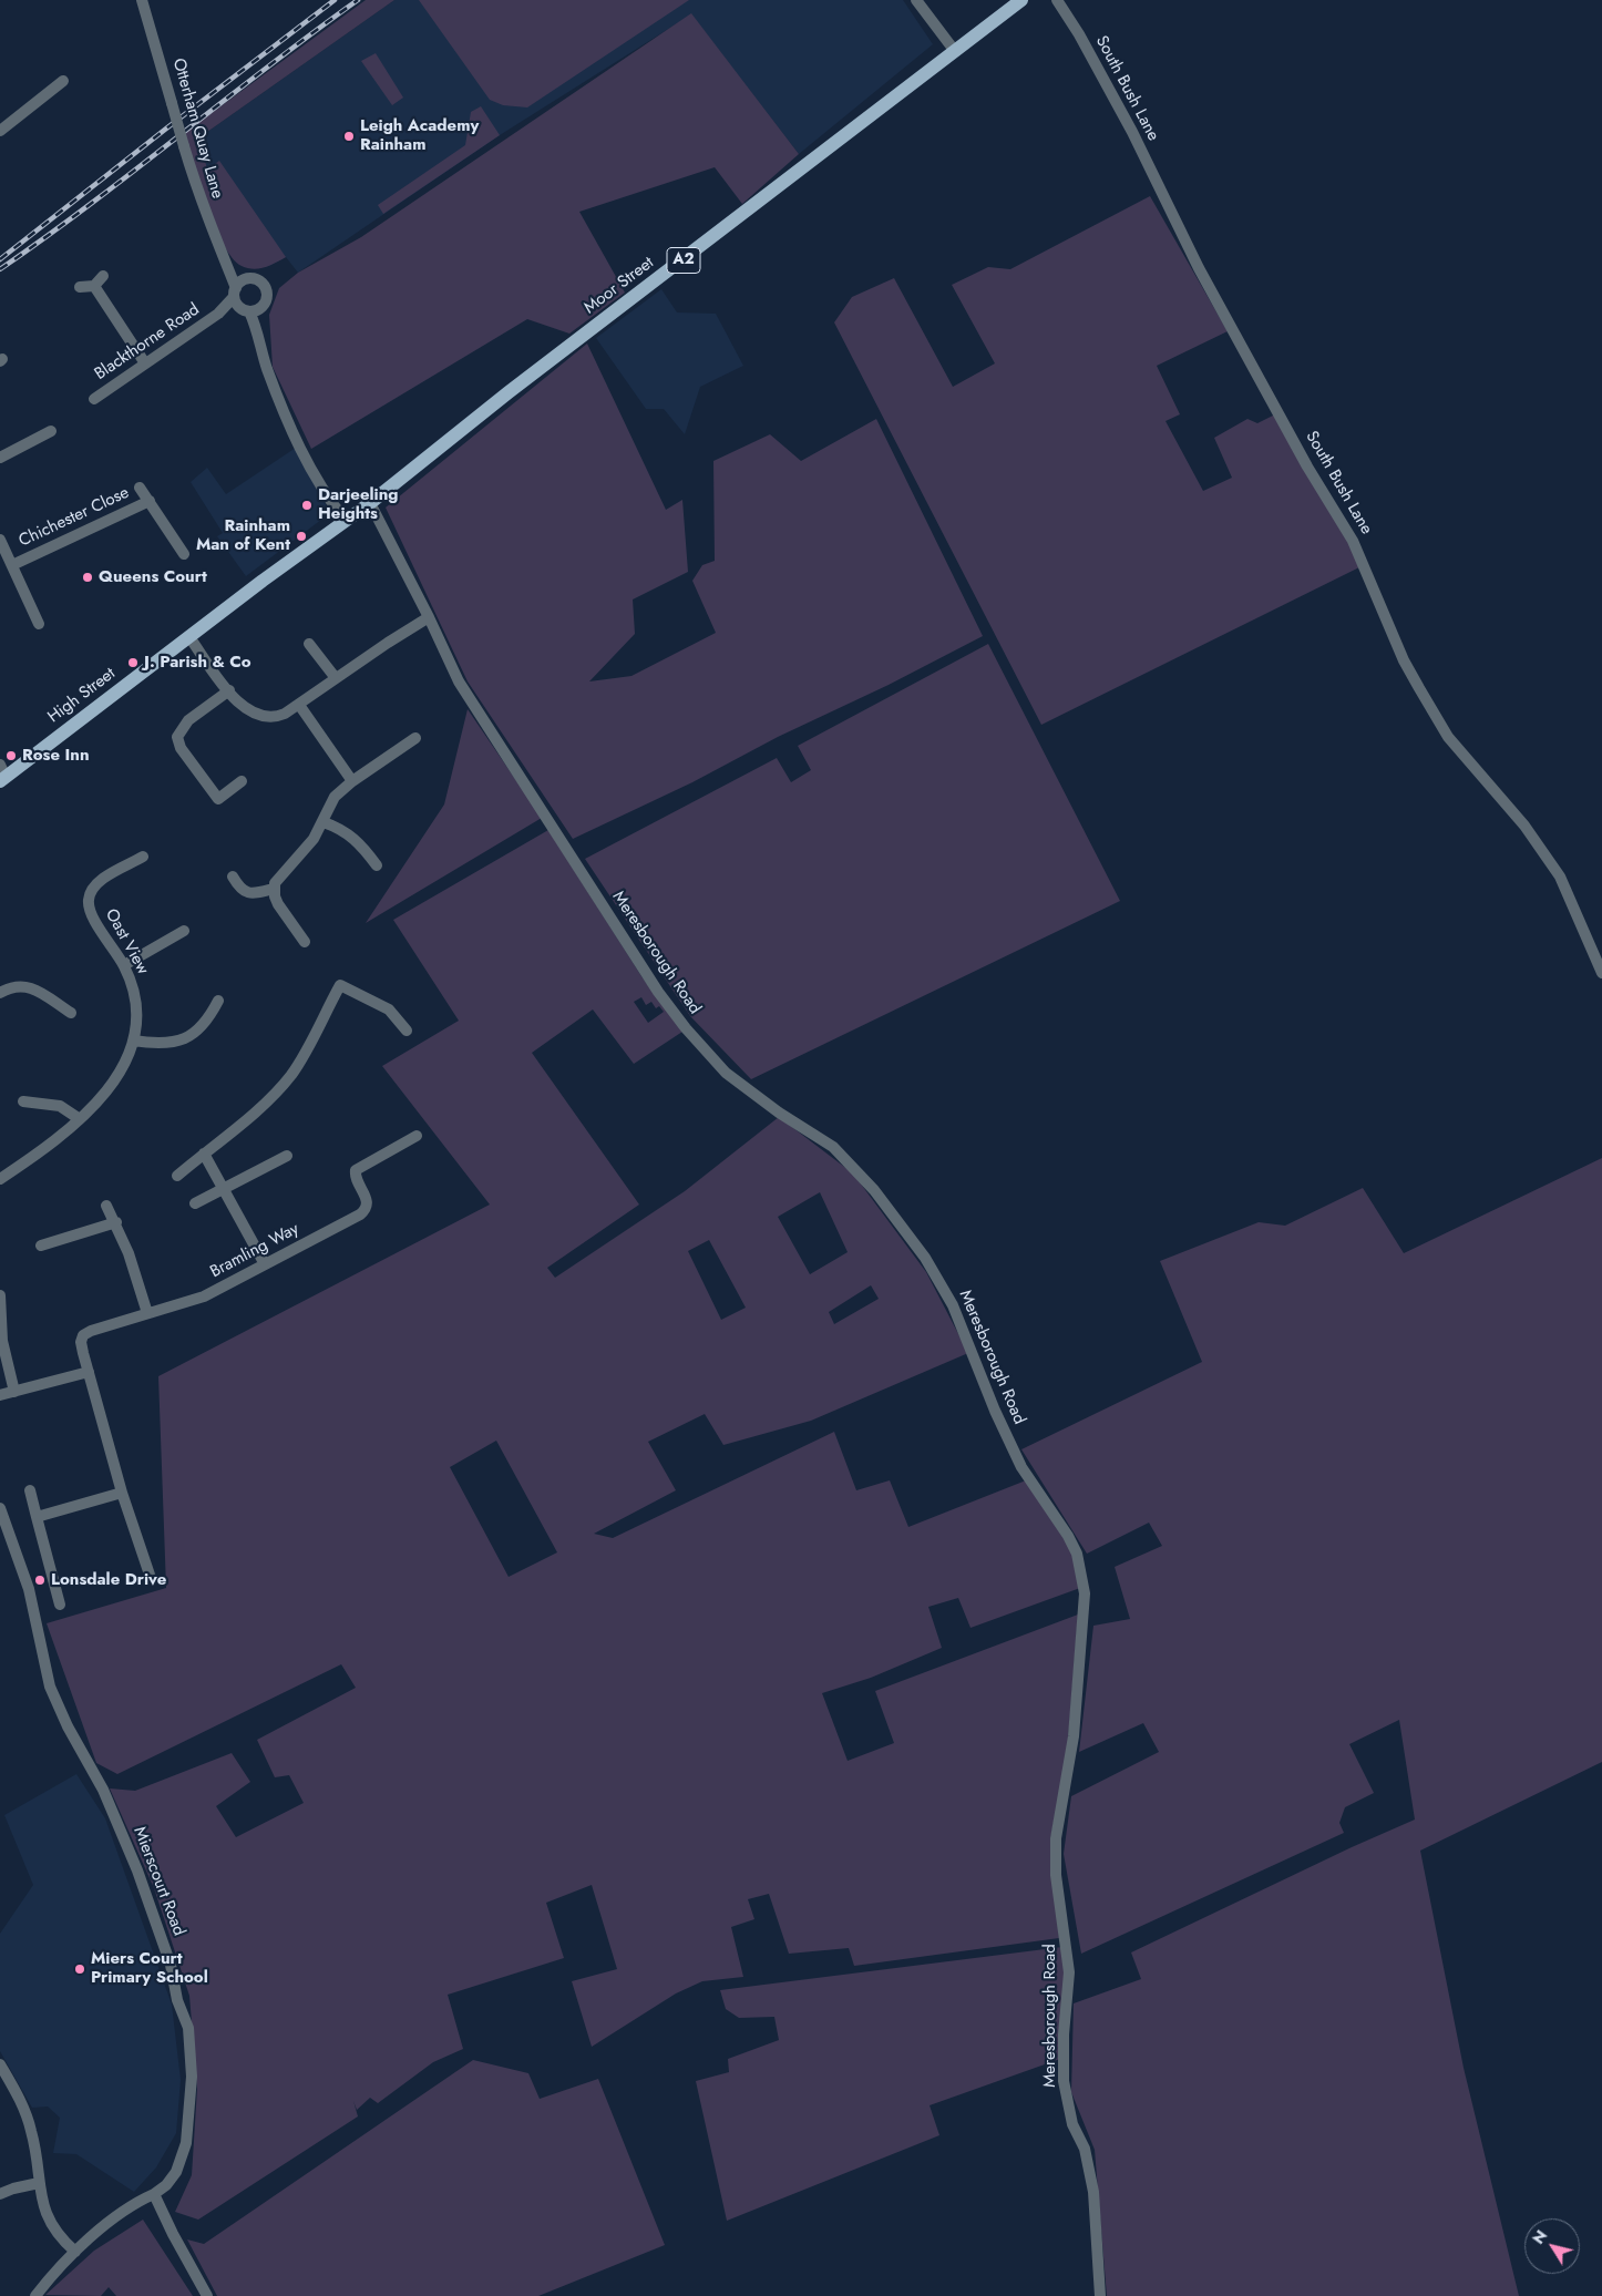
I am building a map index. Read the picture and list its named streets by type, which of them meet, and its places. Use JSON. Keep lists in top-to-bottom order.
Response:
{
  "streets": {
    "main road": ["A2", "Moor Street", "High Street"],
    "street": [
      "South Bush Lane",
      "Otterham Quay Lane",
      "Blackthorne Road",
      "Chichester Close",
      "Oast View",
      "Meresborough Road",
      "Bramling Way",
      "Mierscourt Road"
    ]
  },
  "crossings": [
    ["Otterham Quay Lane", "Moor Street"],
    ["Otterham Quay Lane", "Blackthorne Road"],
    ["Otterham Quay Lane", "High Street"],
    ["Moor Street", "High Street"],
    ["Moor Street", "Meresborough Road"]
  ],
  "places": [
    "Leigh Academy Rainham",
    "Darjeeling Heights",
    "Rainham Man of Kent",
    "Queens Court",
    "J. Parish & Co",
    "Rose Inn",
    "Lonsdale Drive",
    "Miers Court Primary School"
  ],
  "north": "top left"
}
